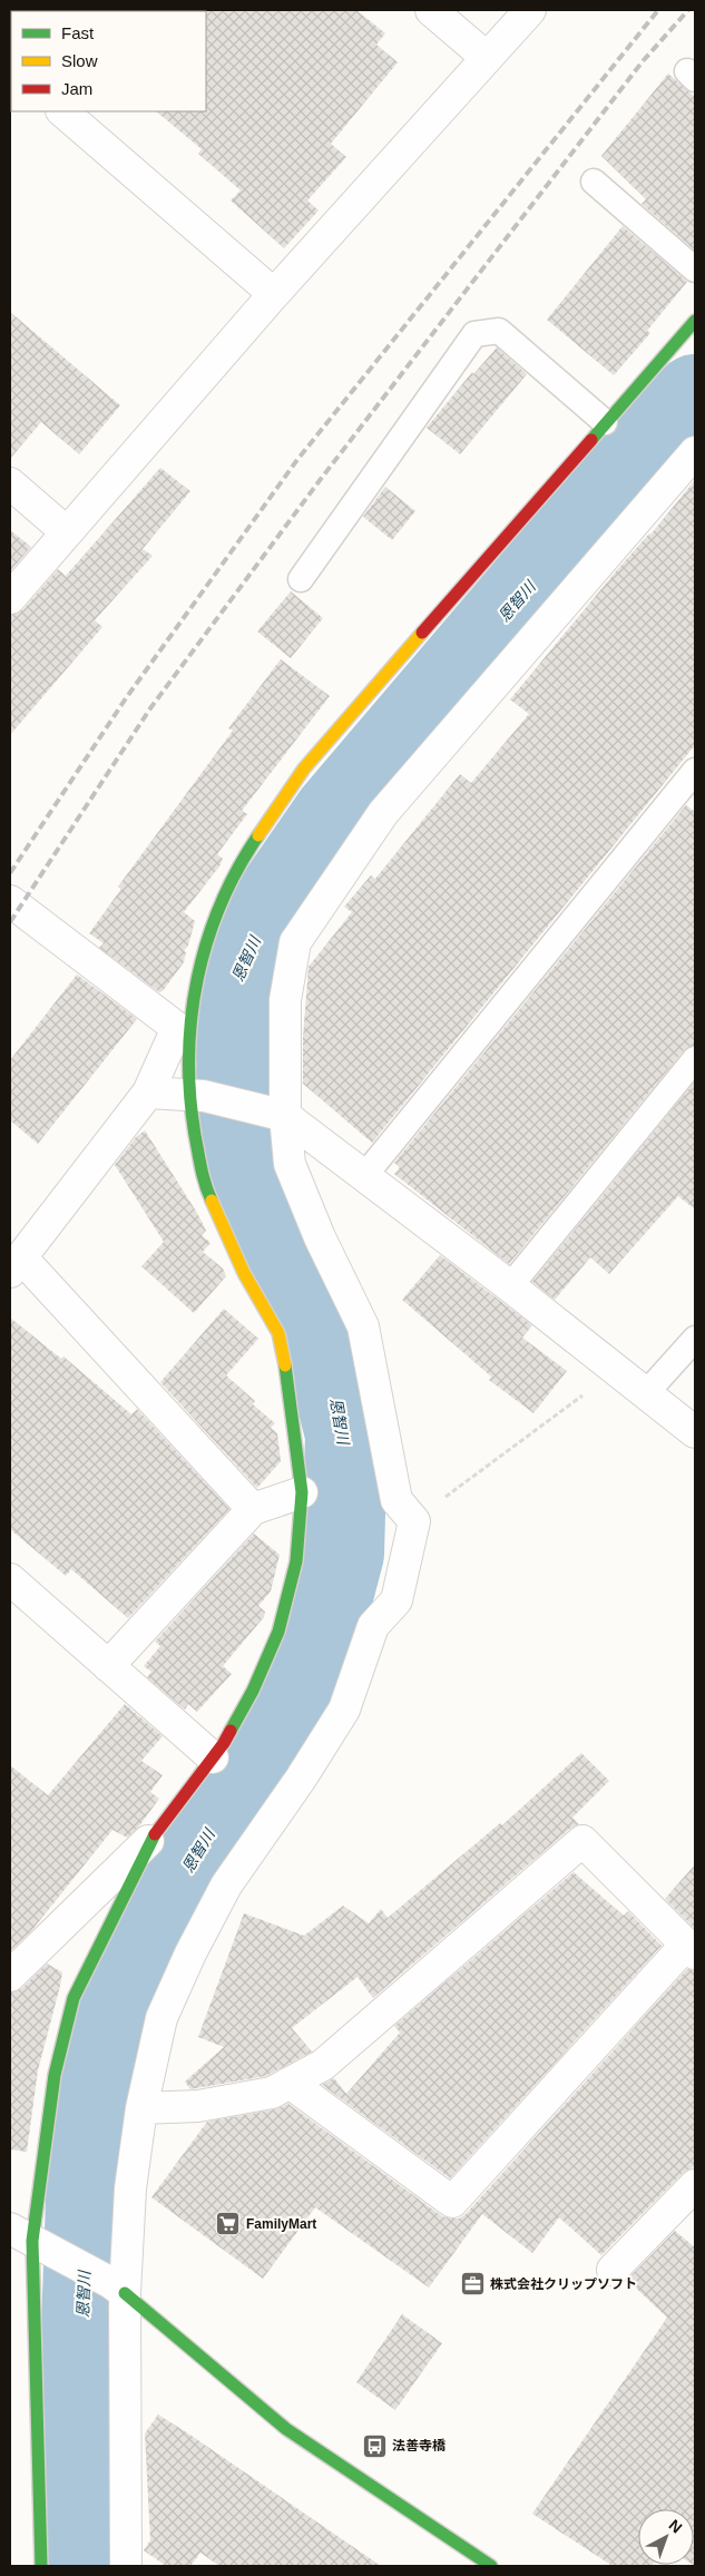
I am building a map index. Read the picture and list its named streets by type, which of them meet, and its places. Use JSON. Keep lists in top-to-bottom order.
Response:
{
  "water": ["恩智川"],
  "places": {
    "supermarket": ["FamilyMart"],
    "office": ["株式会社クリップソフト"],
    "bus stop": ["法善寺橋"]
  },
  "legend": ["Fast", "Slow", "Jam"],
  "north": "top right"
}
